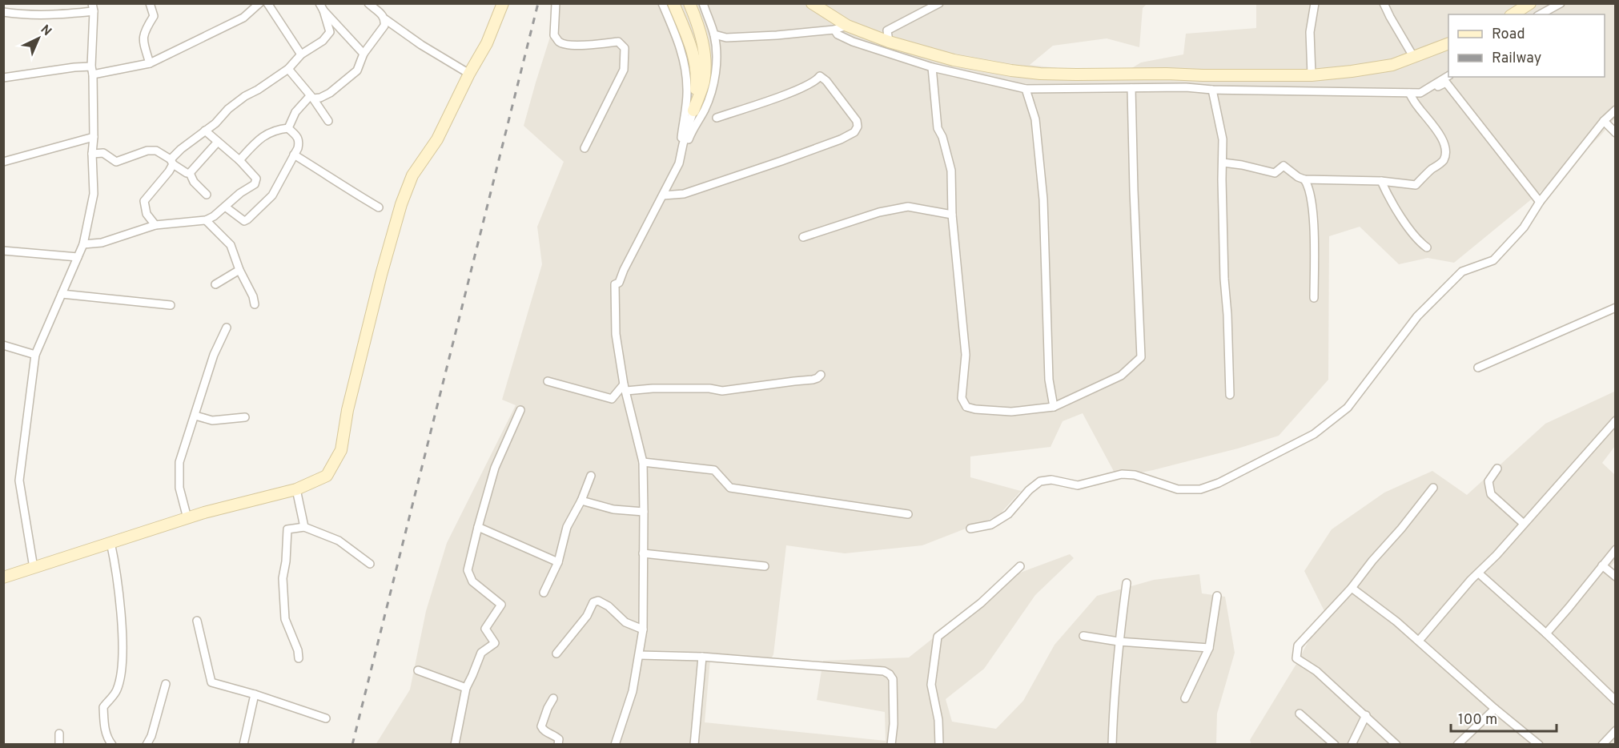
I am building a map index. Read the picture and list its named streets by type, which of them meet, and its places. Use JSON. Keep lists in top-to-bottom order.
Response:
{
  "legend": ["Road", "Railway"],
  "scale_bar": "100 m",
  "north": "top right"
}
